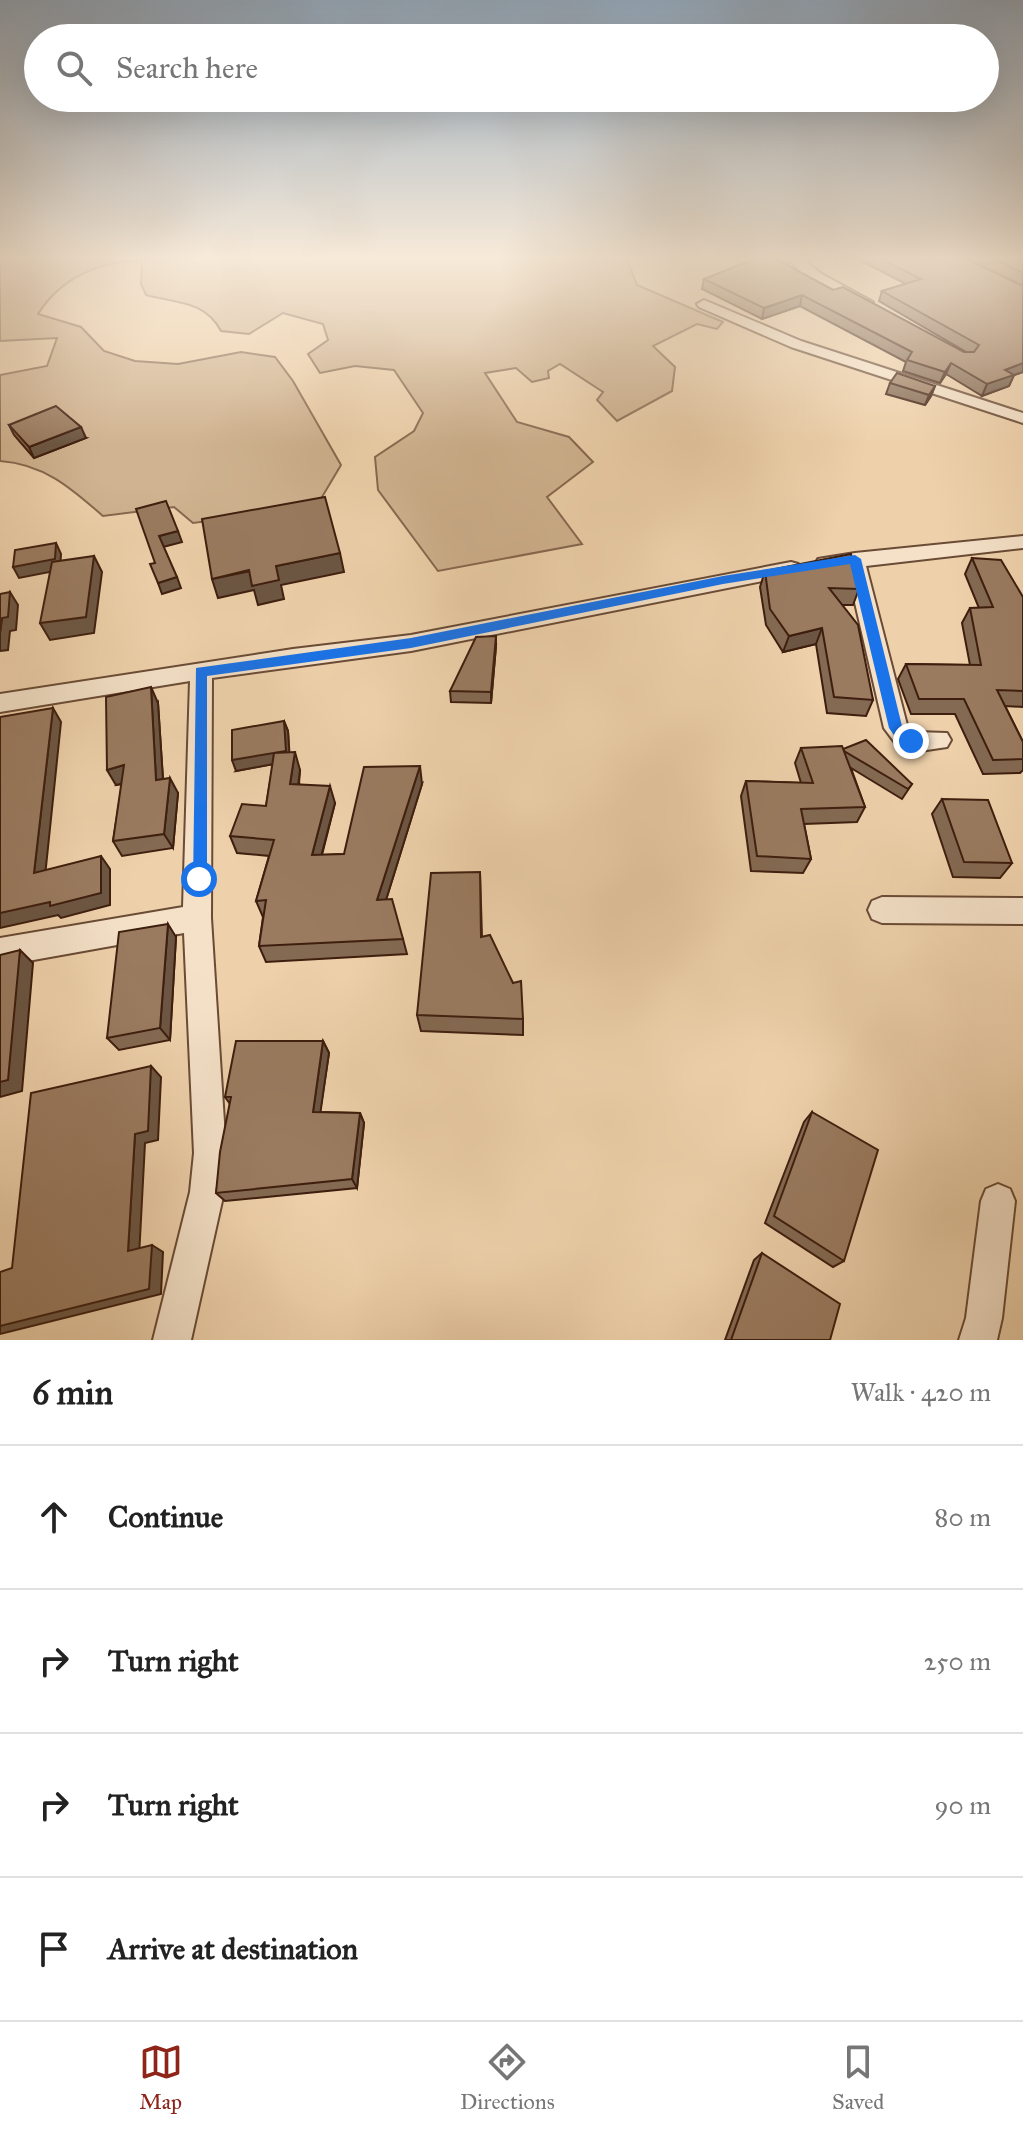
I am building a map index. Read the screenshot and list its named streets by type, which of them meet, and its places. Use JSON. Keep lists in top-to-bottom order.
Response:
{
  "page": {
    "search": "Search here",
    "heading": ["6 min", "Walk · 420 m"],
    "list": [
      ["Continue", "80 m"],
      ["Turn right", "250 m"],
      ["Turn right", "90 m"],
      "Arrive at destination"
    ],
    "nav": ["Map", "Directions", "Saved"]
  }
}
